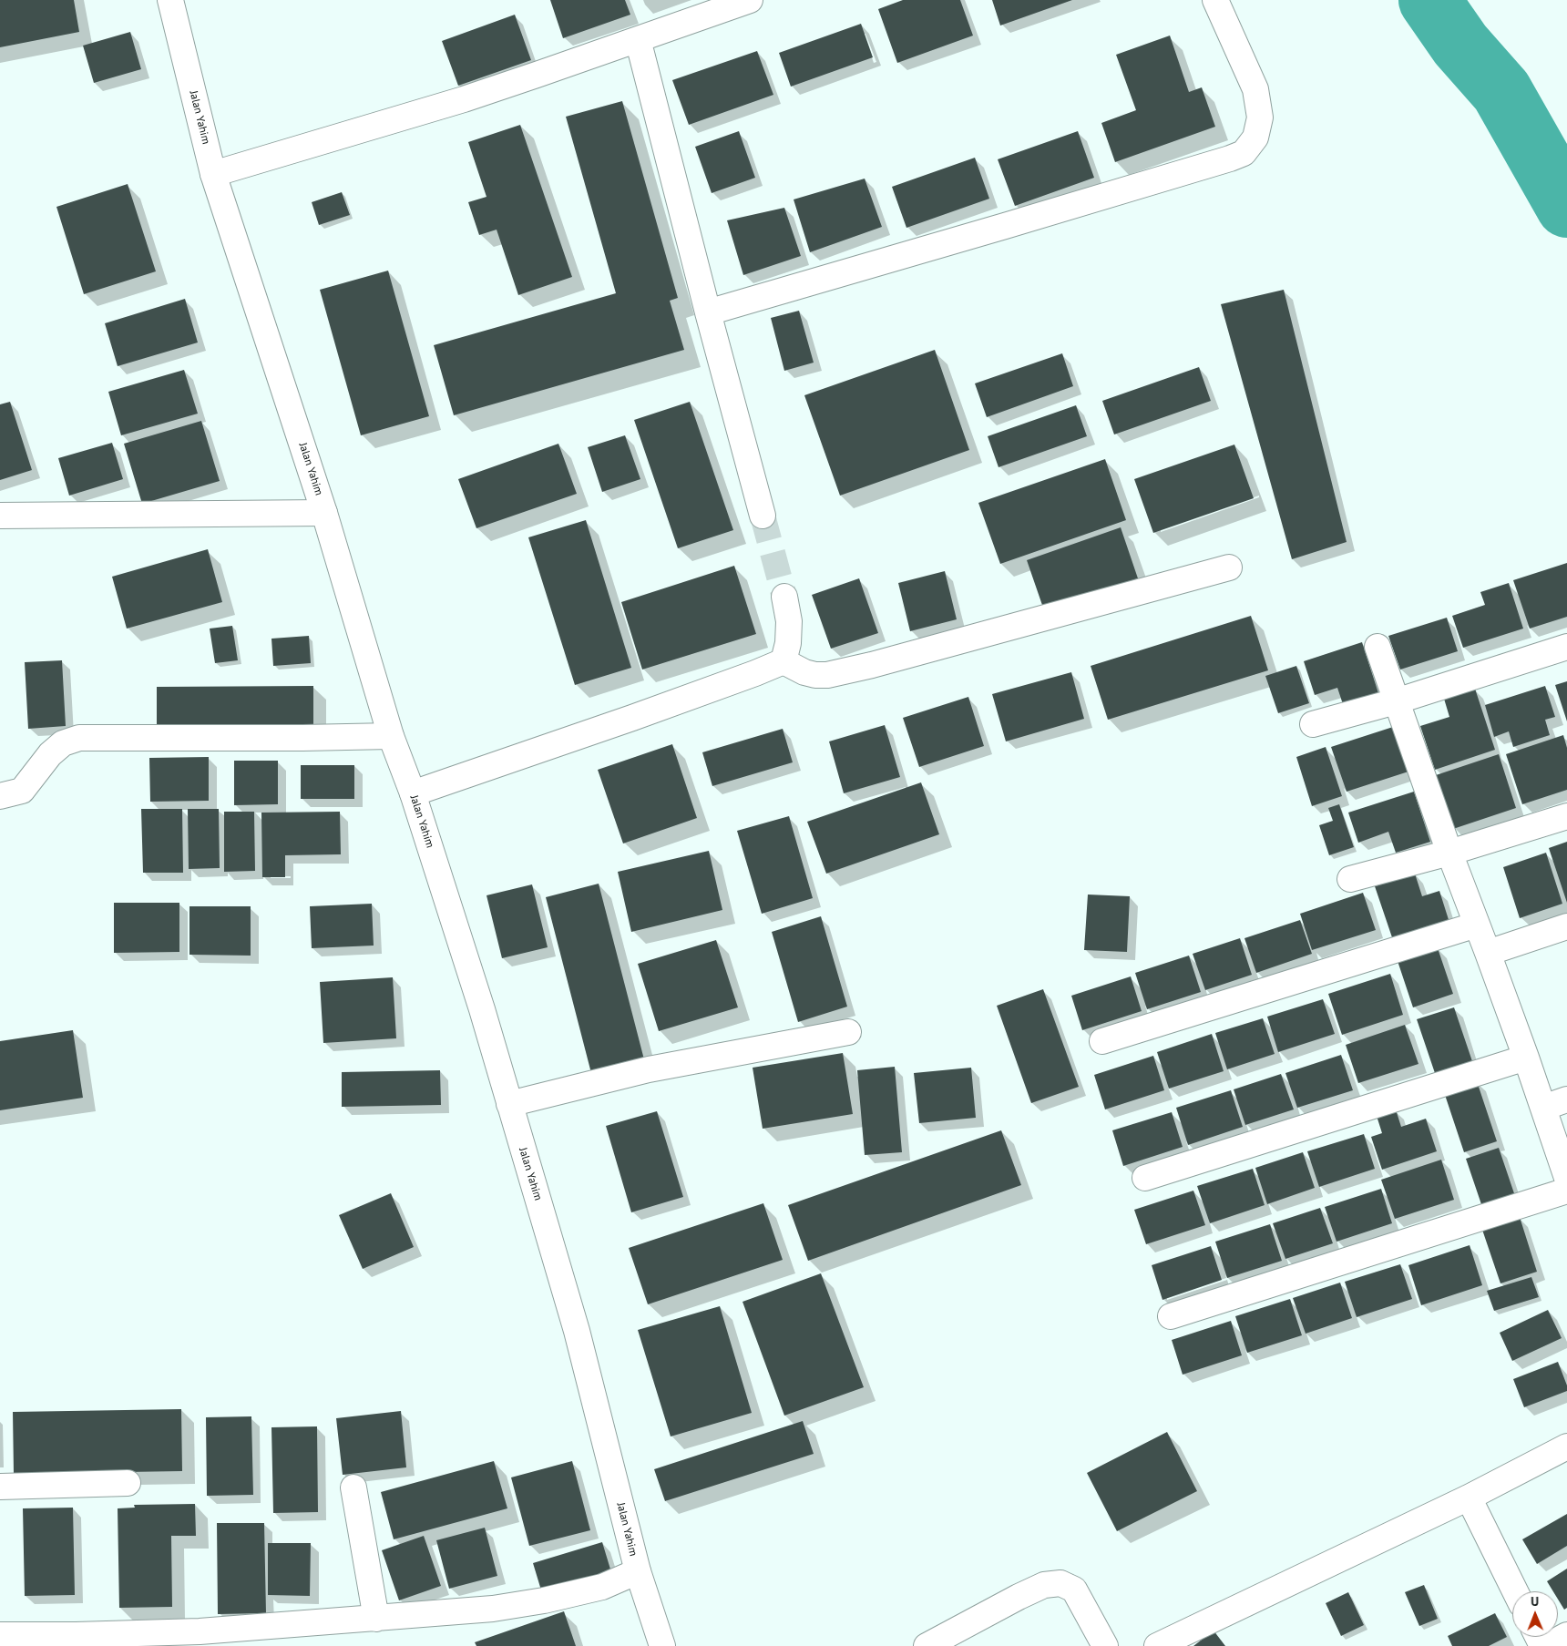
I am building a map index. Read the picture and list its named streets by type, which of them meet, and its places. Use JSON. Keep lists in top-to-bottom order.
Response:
{
  "streets": {
    "street": ["Jalan Yahim"]
  },
  "north": "top"
}
